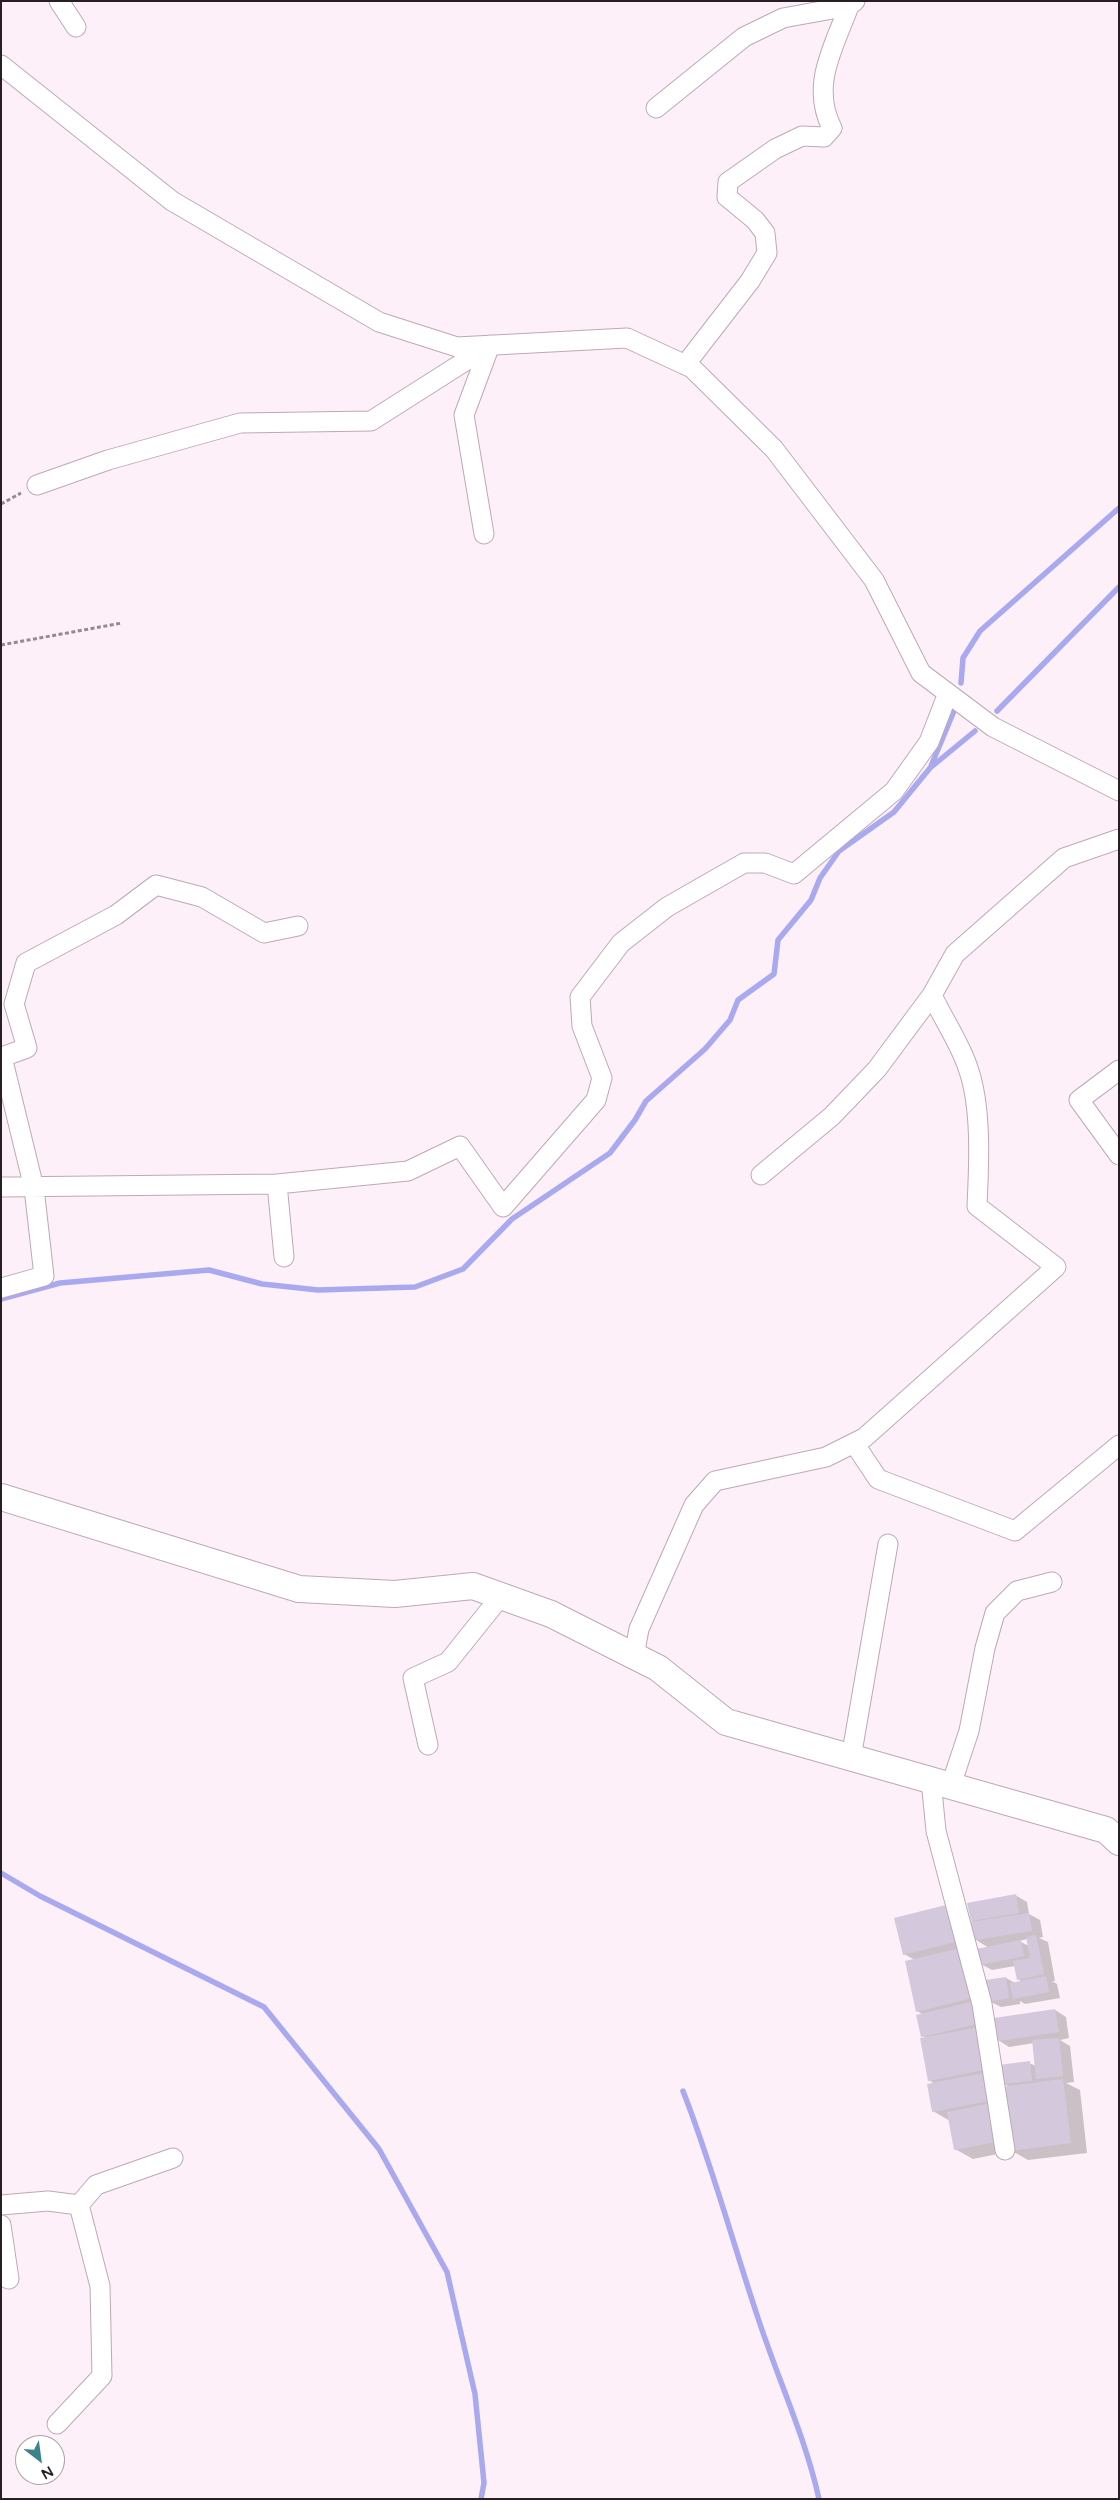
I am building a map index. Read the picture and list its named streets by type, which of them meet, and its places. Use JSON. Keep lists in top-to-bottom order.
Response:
{
  "north": "bottom right"
}
